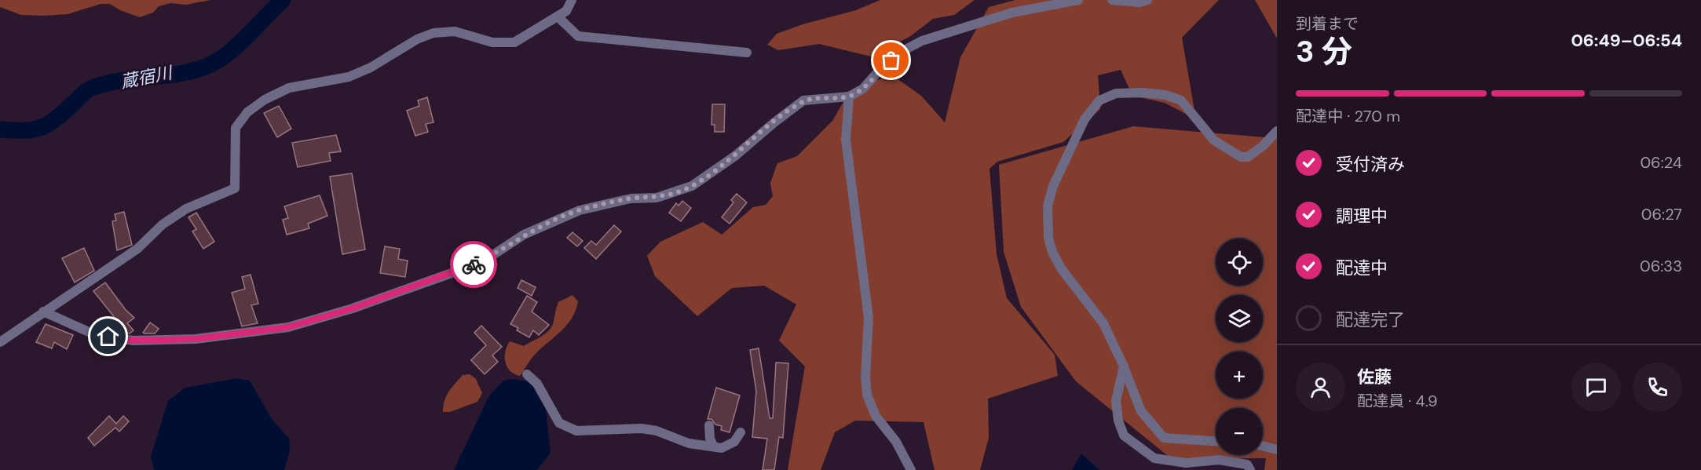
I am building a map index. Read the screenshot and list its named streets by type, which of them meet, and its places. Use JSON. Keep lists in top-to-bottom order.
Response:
{
  "water": ["蔵宿川"],
  "page": {
    "heading": ["3 分", "到着まで", "06:49–06:54"],
    "panel": ["佐藤", "配達員 · 4.9"],
    "bar": "配達中 · 270 m",
    "list": [
      ["受付済み", "06:24"],
      ["調理中", "06:27"],
      ["配達中", "06:33"],
      "配達完了"
    ],
    "map_buttons": ["+", "−"]
  }
}
